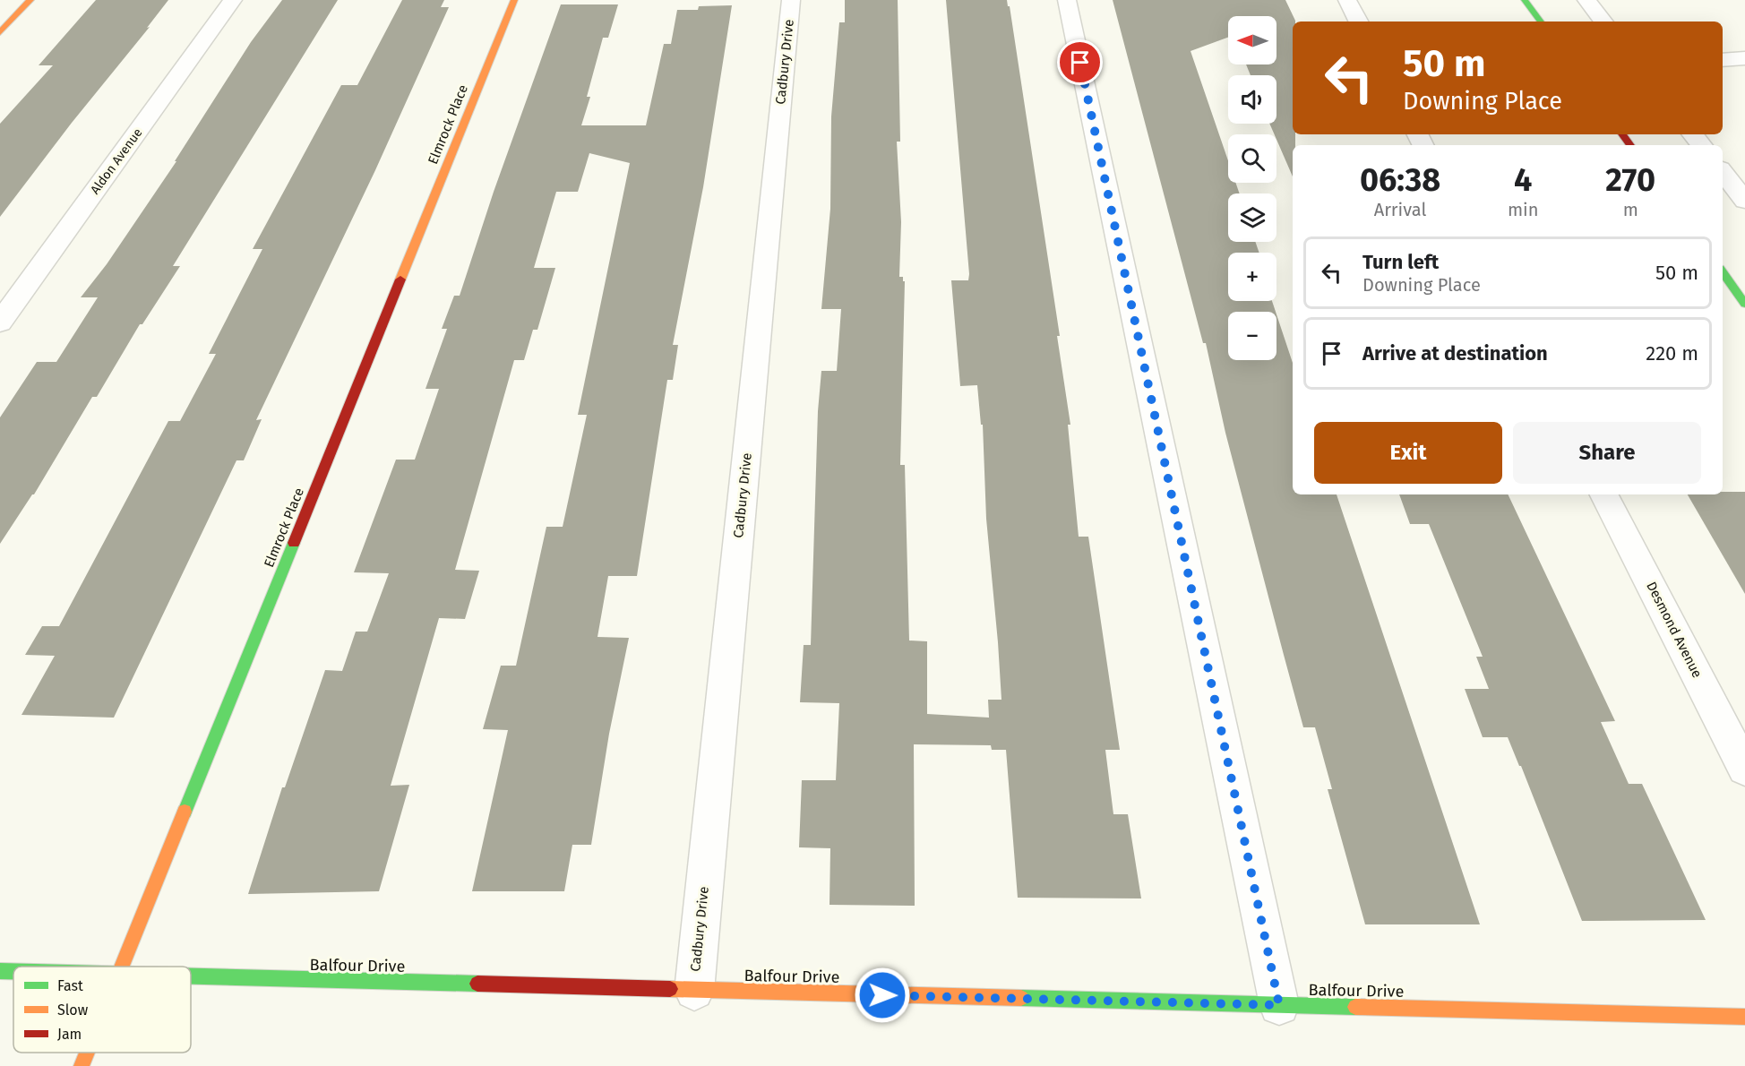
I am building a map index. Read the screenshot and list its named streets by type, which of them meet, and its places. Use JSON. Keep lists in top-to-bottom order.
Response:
{
  "streets": {
    "street": [
      "Cadbury Drive",
      "Elmrock Place",
      "Aldon Avenue",
      "Desmond Avenue",
      "Balfour Drive"
    ]
  },
  "crossings": [
    ["Cadbury Drive", "Balfour Drive"]
  ],
  "legend": ["Fast", "Slow", "Jam"],
  "north": "left",
  "page": {
    "map_buttons": ["+", "−"],
    "turn": ["50 m", "Downing Place"],
    "eta": [
      "06:38",
      "Arrival",
      "4",
      "min",
      "270",
      "m"
    ],
    "list": [
      {
        "name": "Turn left",
        "note": "Downing Place",
        "value": "50 m"
      },
      {
        "name": "Arrive at destination",
        "value": "220 m"
      }
    ],
    "buttons": ["Exit", "Share"]
  }
}
